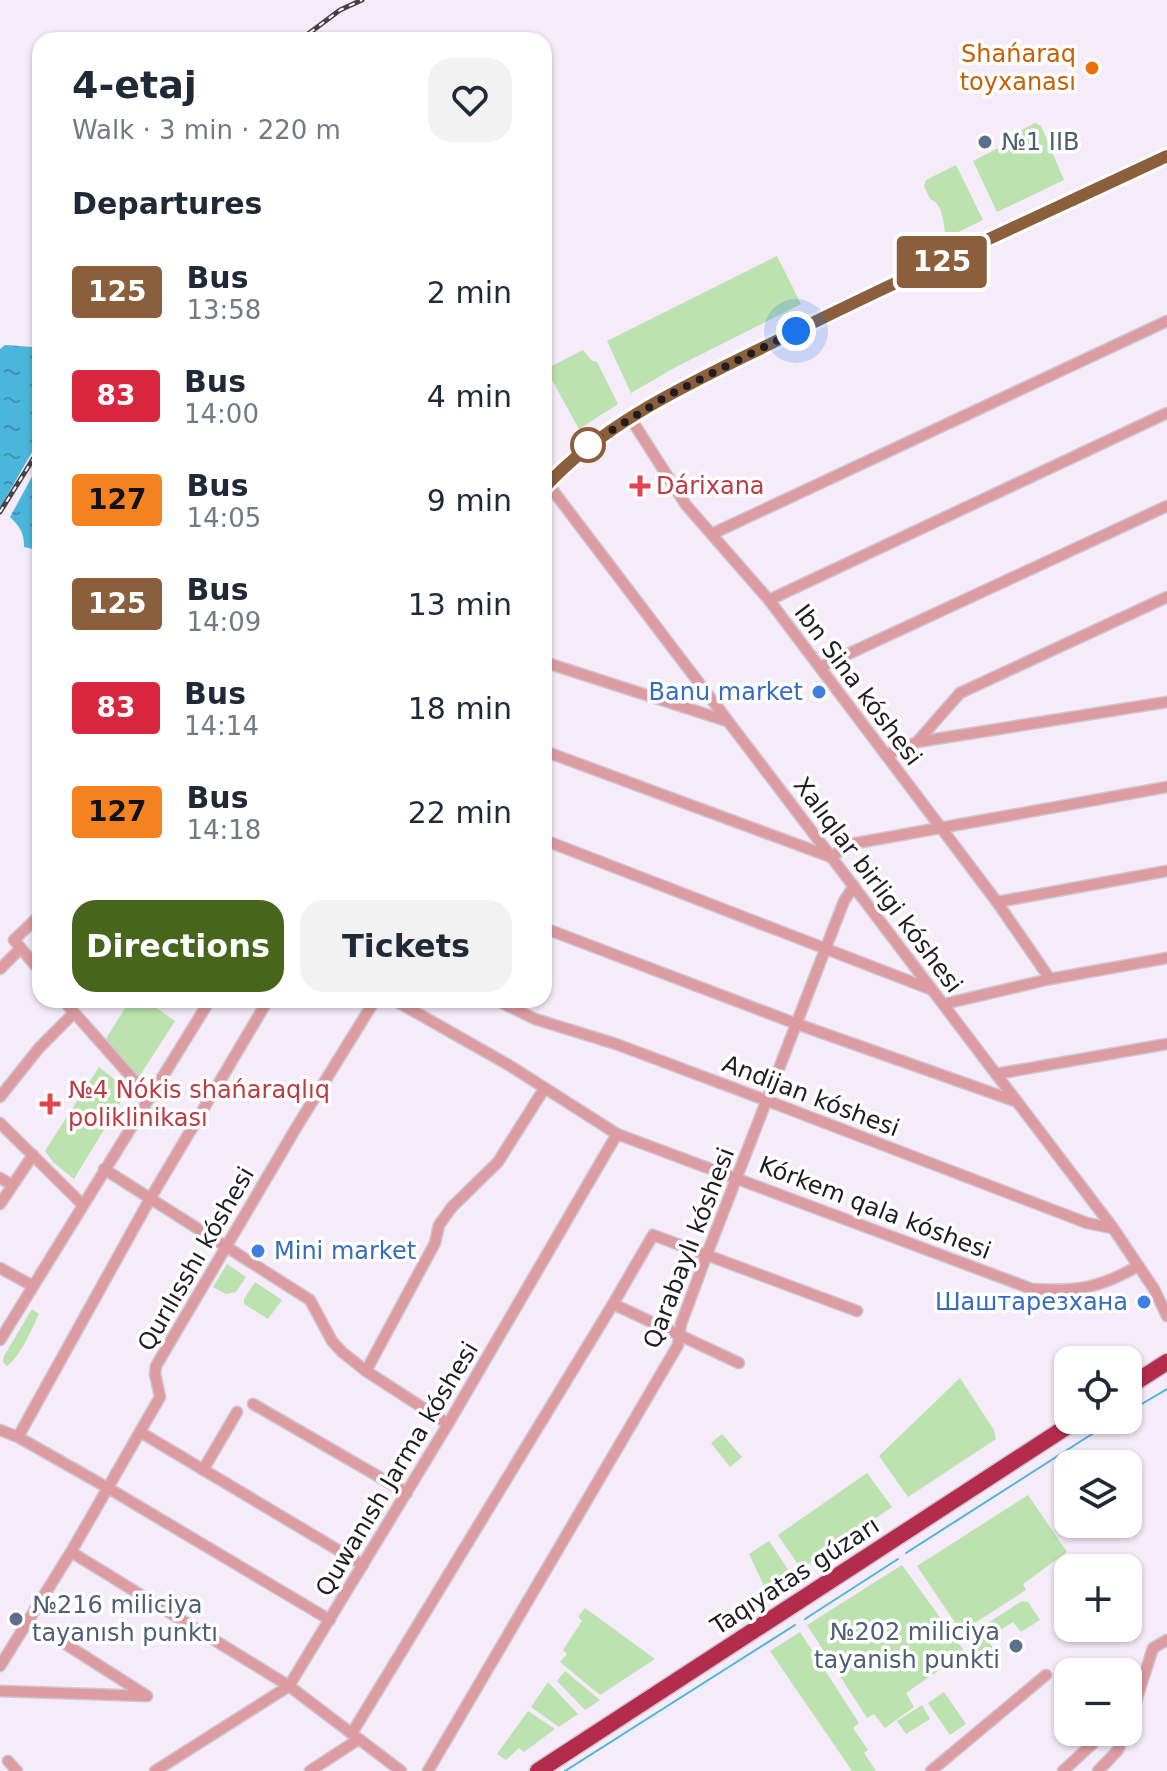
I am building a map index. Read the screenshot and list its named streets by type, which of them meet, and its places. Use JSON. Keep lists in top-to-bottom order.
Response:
{
  "streets": {
    "highway": ["Taqıyatas gúzarı"],
    "street": [
      "Ibn Sina kóshesi",
      "Xalıqlar birligi kóshesi",
      "Andijan kóshesi",
      "Kórkem qala kóshesi",
      "Qarabaylı kóshesi",
      "Qurılısshı kóshesi",
      "Quwanısh Jarma kóshesi"
    ]
  },
  "crossings": [
    ["Xalıqlar birligi kóshesi", "Andijan kóshesi"],
    ["Xalıqlar birligi kóshesi", "Kórkem qala kóshesi"],
    ["Xalıqlar birligi kóshesi", "Qarabaylı kóshesi"],
    ["Andijan kóshesi", "Qarabaylı kóshesi"],
    ["Kórkem qala kóshesi", "Qarabaylı kóshesi"],
    ["Kórkem qala kóshesi", "Quwanısh Jarma kóshesi"]
  ],
  "places": {
    "other": [
      "Shańaraq toyxanası",
      "№1 IIB",
      "Banu market",
      "Mini market",
      "Шаштарезхана",
      "№216 miliciya tayanısh punktı",
      "№202 miliciya tayanish punkti"
    ],
    "health": ["Dárixana", "№4 Nókis shańaraqlıq poliklinikası"]
  },
  "lines": ["bus line 125"],
  "page": {
    "on_map": "125",
    "heading": [
      ["4-etaj", "Walk · 3 min · 220 m"],
      "Departures"
    ],
    "list": [
      {
        "mark": "125",
        "name": "Bus",
        "note": "13:58",
        "value": "2 min"
      },
      {
        "mark": "83",
        "name": "Bus",
        "note": "14:00",
        "value": "4 min"
      },
      {
        "mark": "127",
        "name": "Bus",
        "note": "14:05",
        "value": "9 min"
      },
      {
        "mark": "125",
        "name": "Bus",
        "note": "14:09",
        "value": "13 min"
      },
      {
        "mark": "83",
        "name": "Bus",
        "note": "14:14",
        "value": "18 min"
      },
      {
        "mark": "127",
        "name": "Bus",
        "note": "14:18",
        "value": "22 min"
      }
    ],
    "buttons": ["Directions", "Tickets"],
    "map_buttons": ["+", "−"]
  }
}
